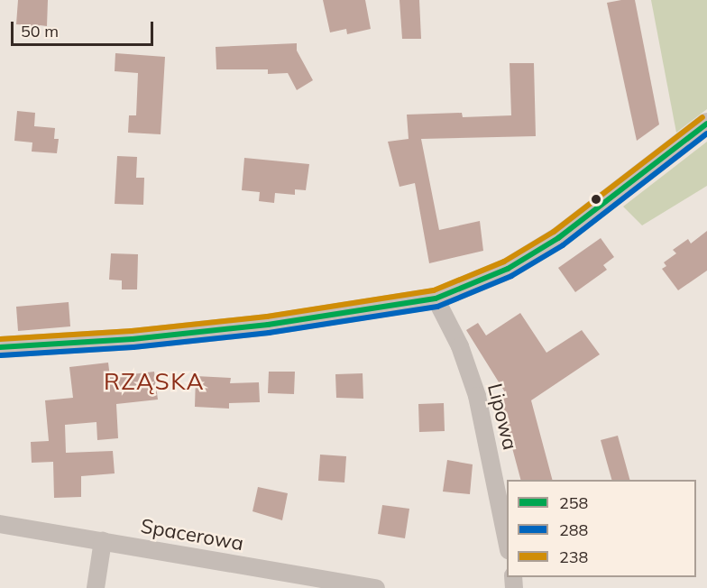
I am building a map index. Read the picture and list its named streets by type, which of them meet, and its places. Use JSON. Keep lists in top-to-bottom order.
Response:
{
  "streets": {
    "street": ["Lipowa", "Spacerowa"]
  },
  "districts": ["RZĄSKA"],
  "lines": ["transit line 238", "transit line 258", "transit line 288"],
  "legend": ["258", "288", "238"],
  "scale_bar": "50 m"
}
